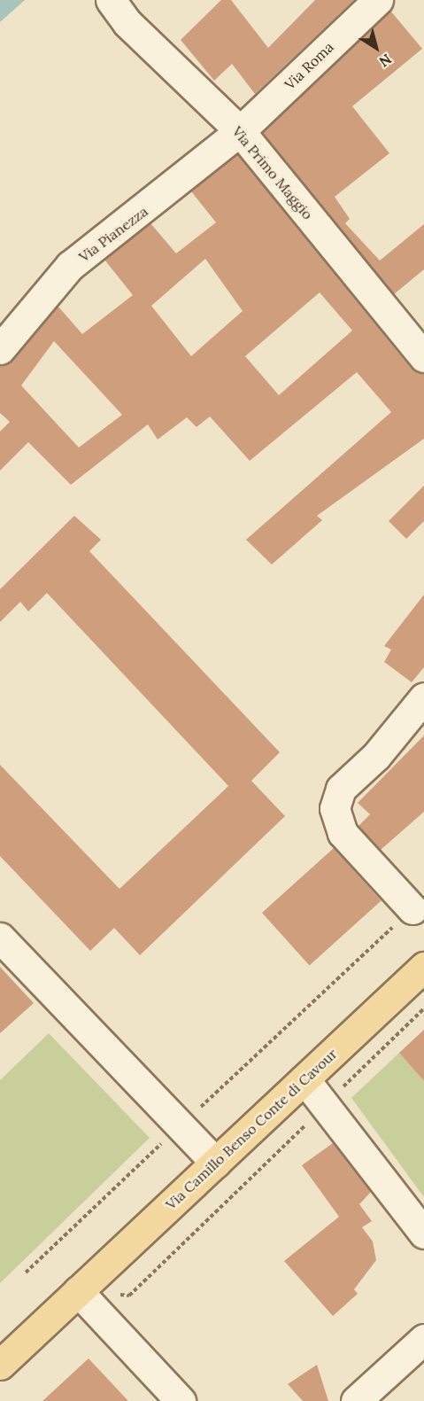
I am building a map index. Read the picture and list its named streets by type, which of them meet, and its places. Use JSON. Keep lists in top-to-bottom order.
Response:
{
  "streets": {
    "main road": ["Via Camillo Benso Conte di Cavour"],
    "street": ["Via Roma", "Via Primo Maggio", "Via Pianezza"]
  },
  "crossings": [
    ["Via Roma", "Via Primo Maggio"],
    ["Via Roma", "Via Pianezza"],
    ["Via Primo Maggio", "Via Pianezza"]
  ],
  "north": "bottom right"
}
